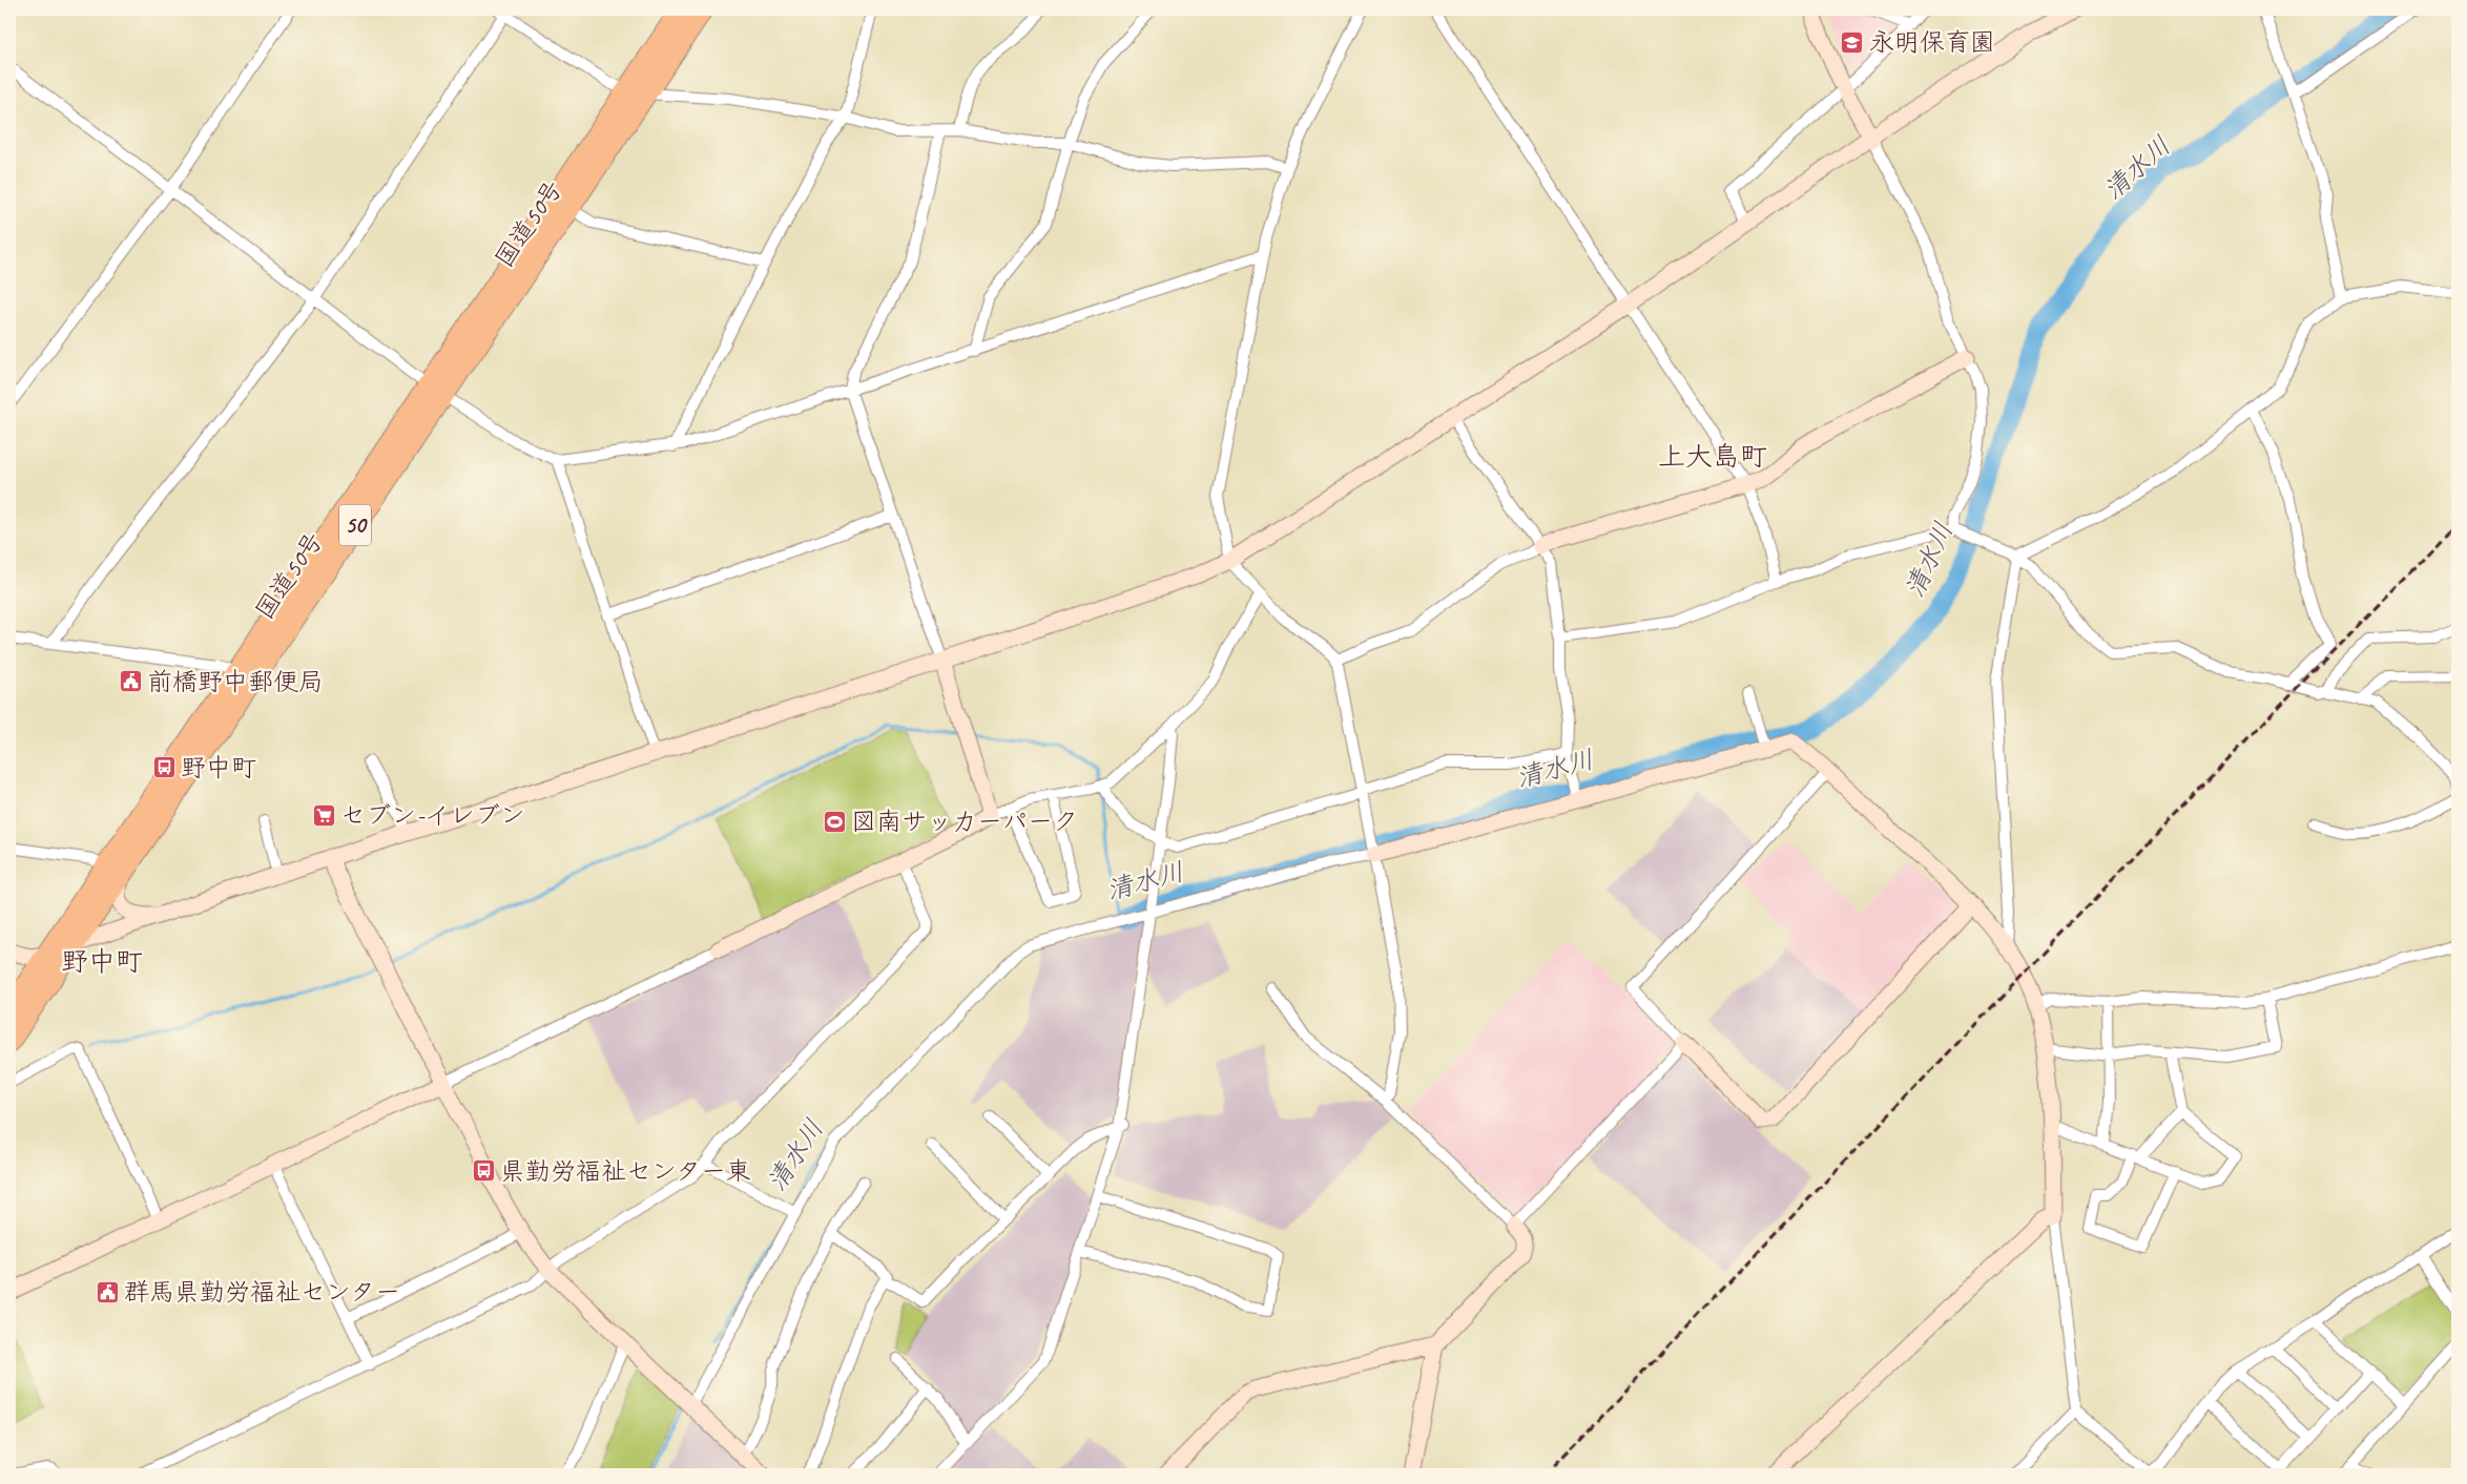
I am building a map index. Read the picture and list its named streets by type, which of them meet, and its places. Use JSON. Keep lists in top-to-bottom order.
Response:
{
  "streets": {
    "highway": ["国道50号", "50"]
  },
  "districts": ["上大島町", "野中町"],
  "water": ["清水川"],
  "places": {
    "school or university": ["永明保育園"],
    "public building": ["前橋野中郵便局", "群馬県勤労福祉センター"],
    "bus stop": ["野中町", "県勤労福祉センター東"],
    "supermarket": ["セブン-イレブン"],
    "sports": ["図南サッカーパーク"]
  }
}
